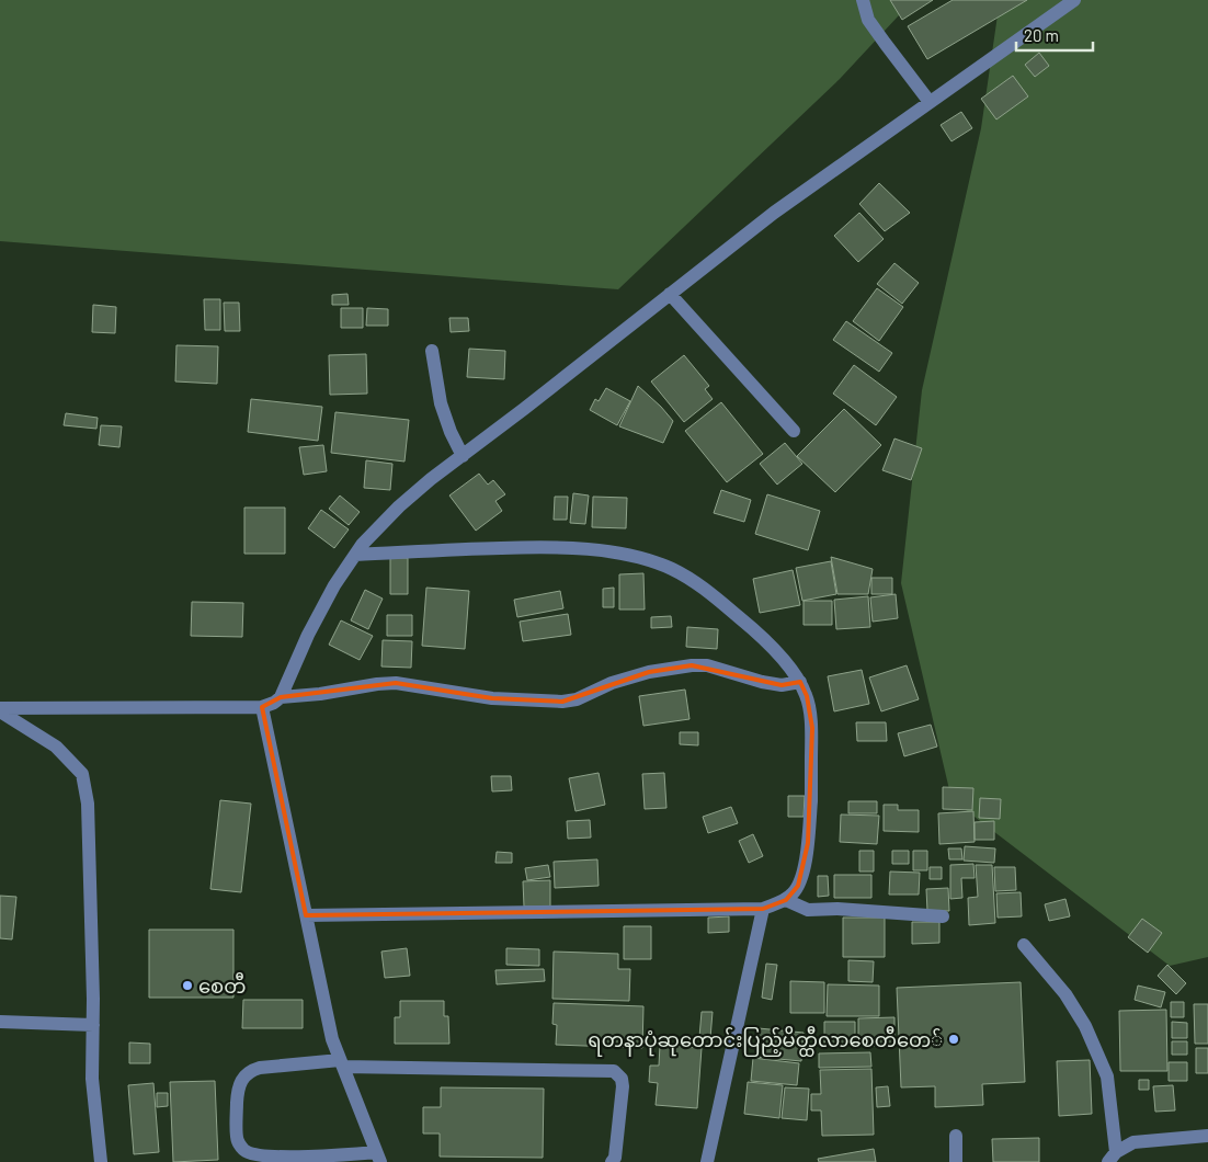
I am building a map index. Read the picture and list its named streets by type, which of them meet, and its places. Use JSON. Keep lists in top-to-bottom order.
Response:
{
  "places": ["စေတီ", "ရတနာပုံဆုတောင်းပြည့်မိတ္ထီလာစေတီတေ်"],
  "scale_bar": "20 m"
}
